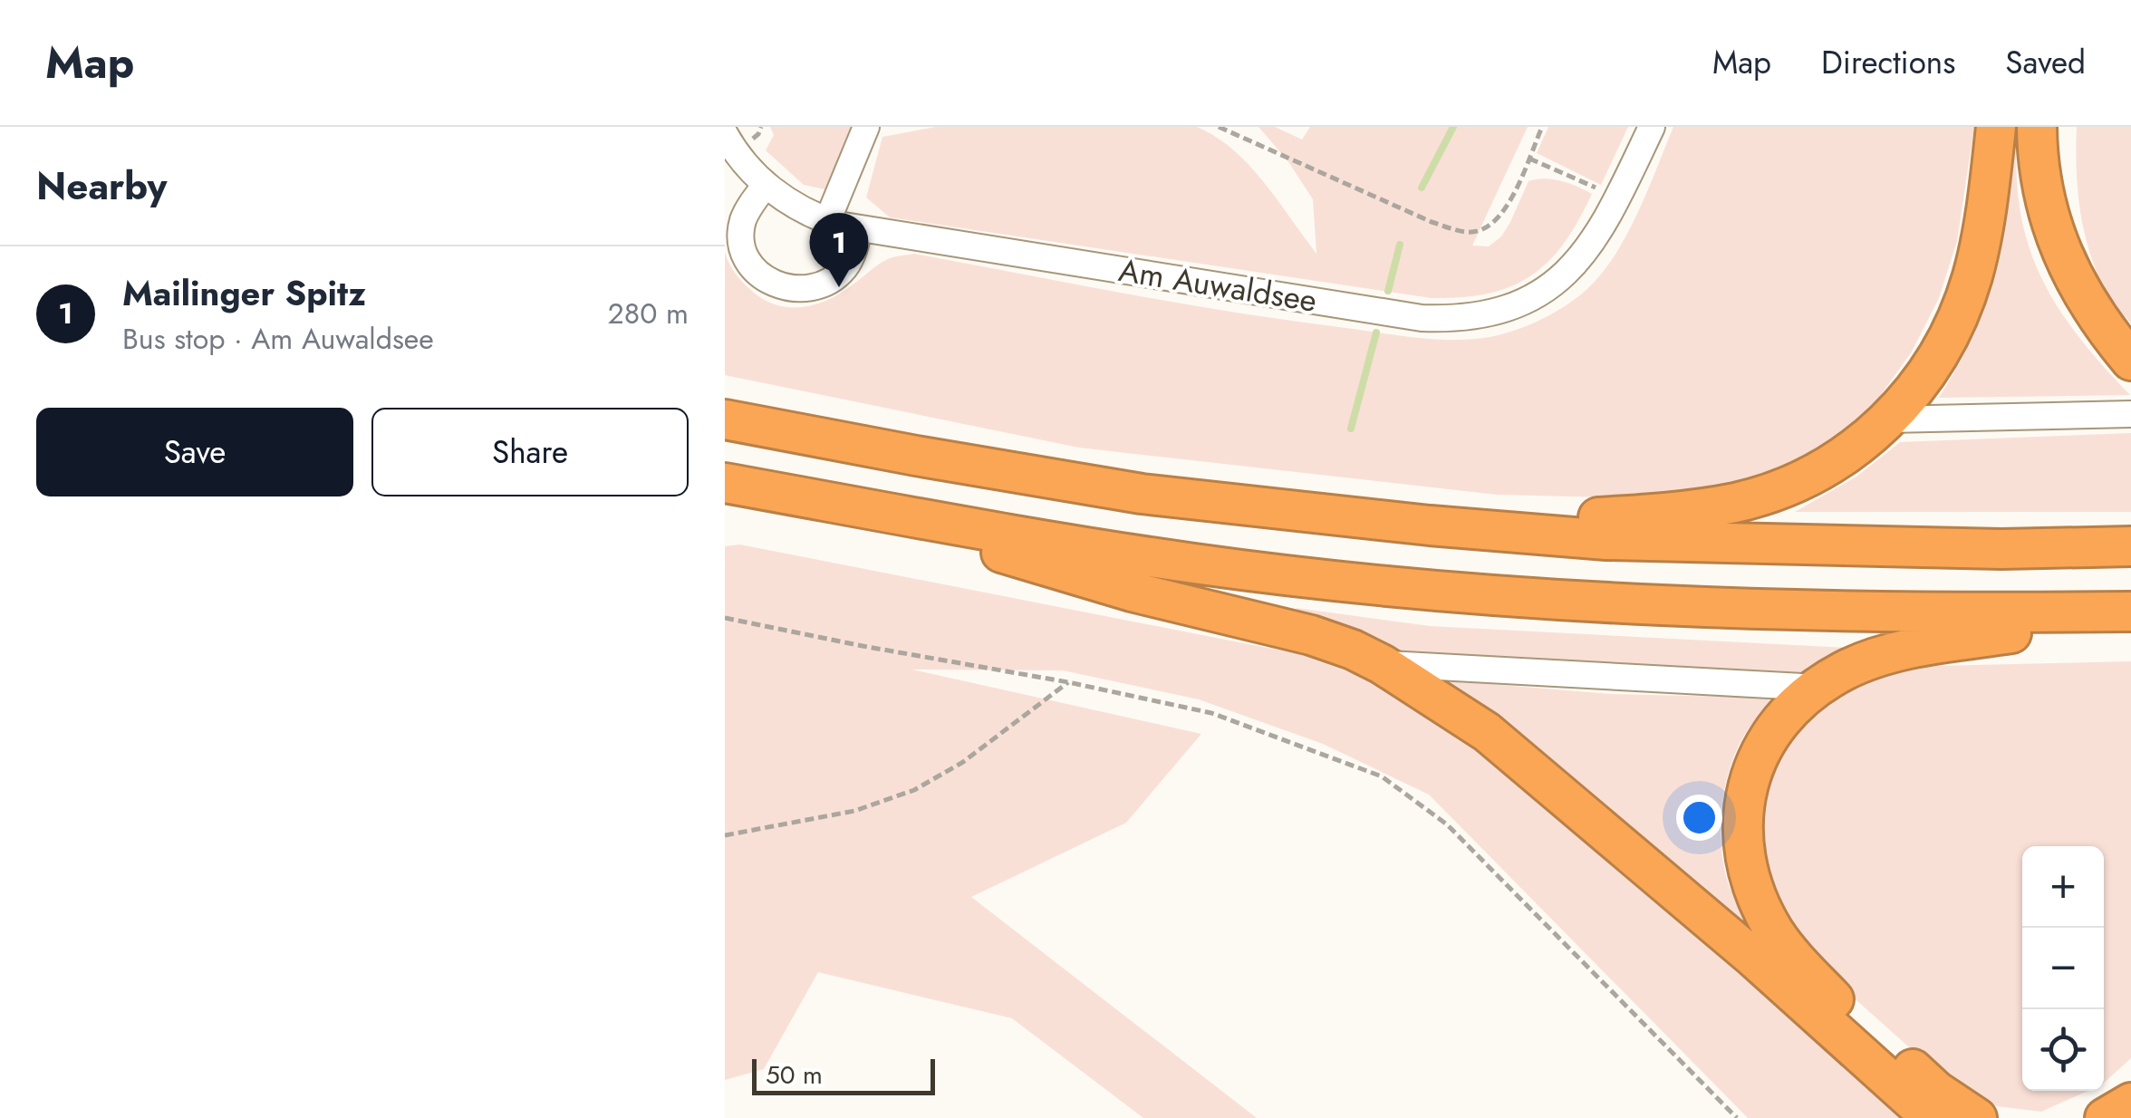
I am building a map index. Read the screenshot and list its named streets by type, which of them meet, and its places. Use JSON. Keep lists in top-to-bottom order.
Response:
{
  "streets": {
    "street": ["Am Auwaldsee"]
  },
  "scale_bar": "50 m",
  "page": {
    "header": "Map",
    "nav": ["Map", "Directions", "Saved"],
    "heading": "Nearby",
    "pins": "1",
    "list": [
      {
        "mark": "1",
        "name": "Mailinger Spitz",
        "note": "Bus stop · Am Auwaldsee",
        "value": "280 m"
      }
    ],
    "buttons": ["Save", "Share"],
    "map_buttons": ["+", "−"],
    "scale": "50 m"
  }
}
